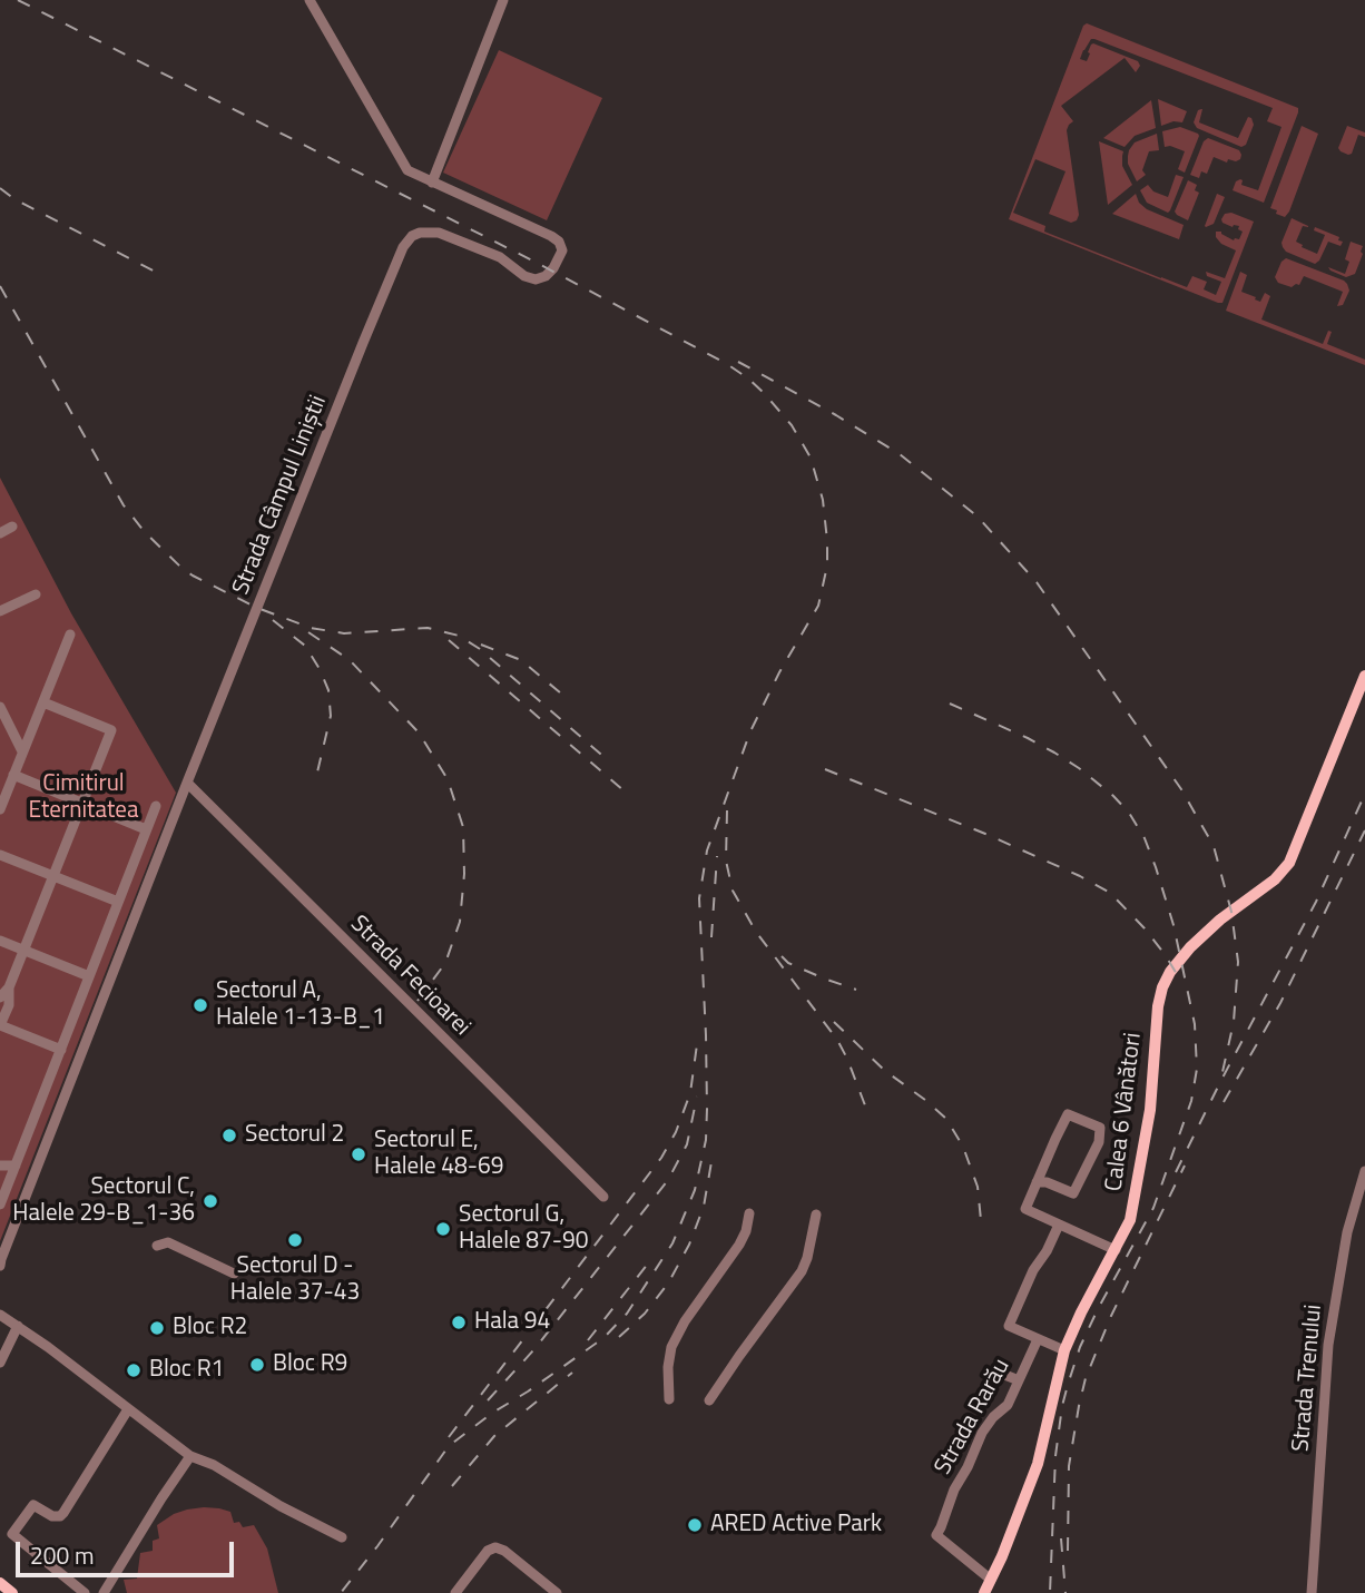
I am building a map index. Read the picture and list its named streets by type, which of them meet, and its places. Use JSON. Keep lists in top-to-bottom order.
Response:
{
  "streets": {
    "main road": ["Calea 6 Vânători"],
    "street": [
      "Strada Câmpul Liniștii",
      "Strada Fecioarei",
      "Strada Trenului",
      "Strada Rarău"
    ]
  },
  "crossings": [
    ["Strada Câmpul Liniștii", "Strada Fecioarei"],
    ["Calea 6 Vânători", "Strada Rarău"]
  ],
  "parks": ["Cimitirul Eternitatea"],
  "places": [
    "Sectorul A, Halele 1-13-B_1",
    "Sectorul 2",
    "Sectorul E, Halele 48-69",
    "Sectorul C, Halele 29-B_1-36",
    "Sectorul G, Halele 87-90",
    "Sectorul D - Halele 37-43",
    "Hala 94",
    "Bloc R2",
    "Bloc R9",
    "Bloc R1",
    "ARED Active Park"
  ],
  "scale_bar": "200 m"
}
